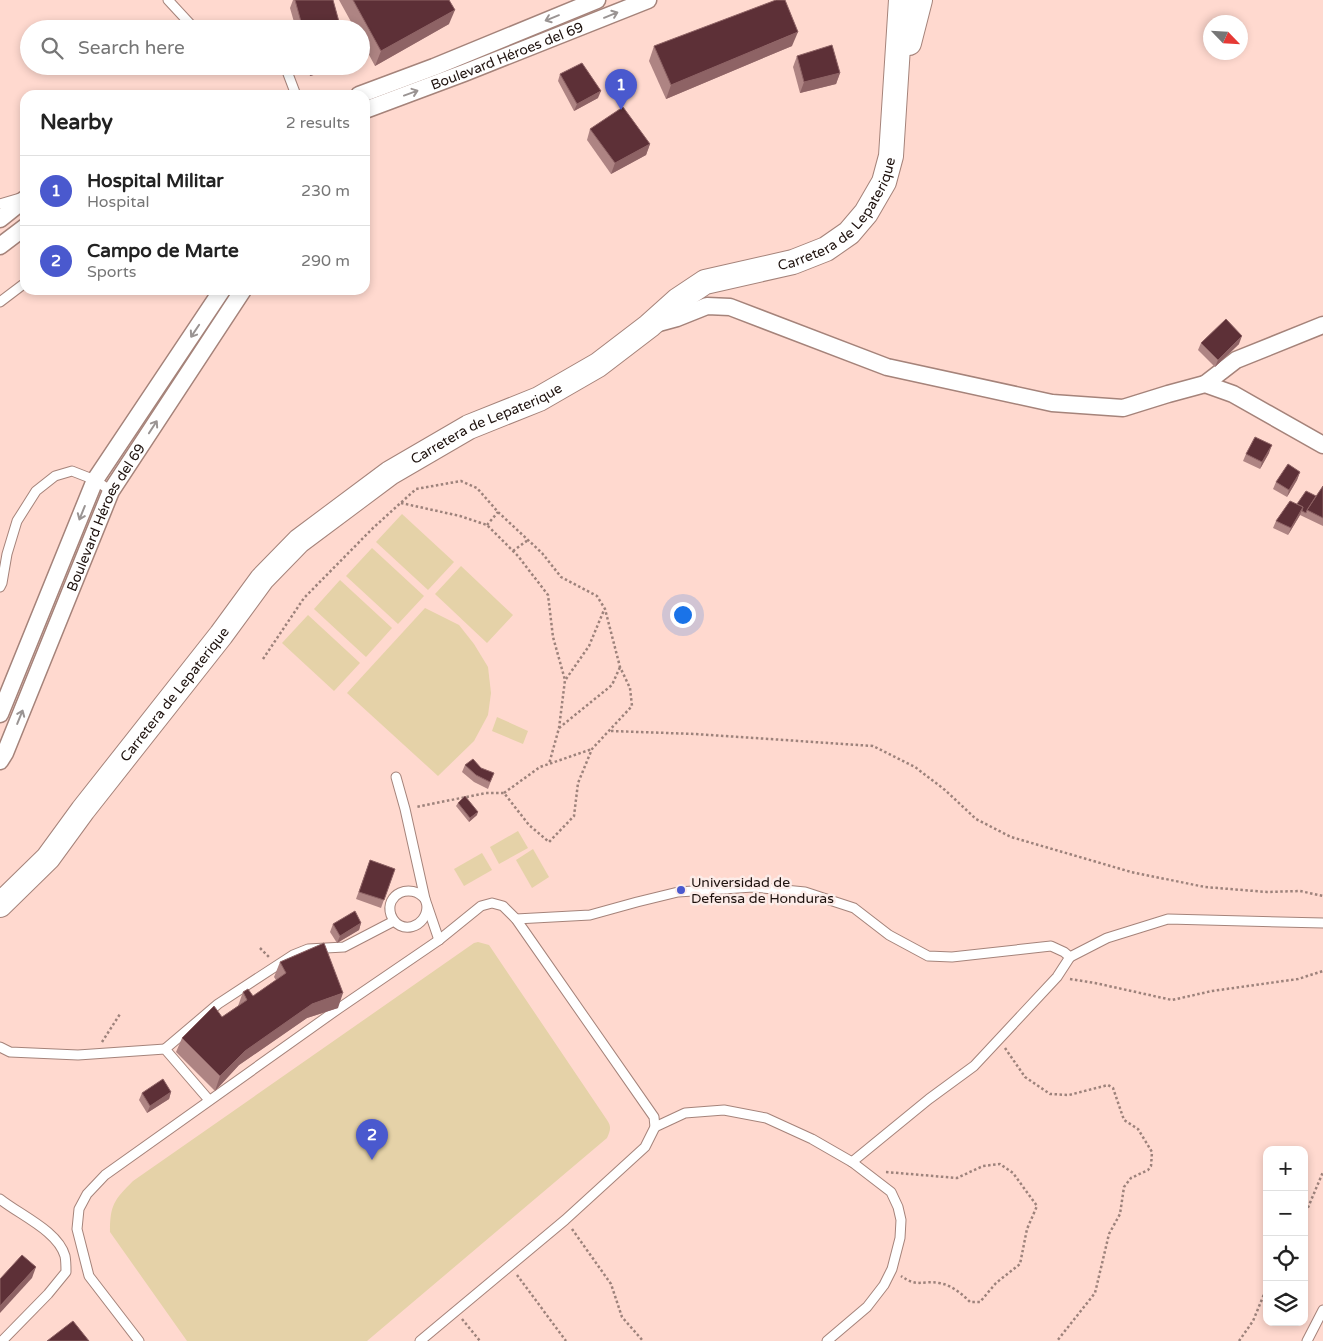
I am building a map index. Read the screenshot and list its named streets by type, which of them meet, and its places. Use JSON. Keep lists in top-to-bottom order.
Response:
{
  "streets": {
    "main road": ["Carretera de Lepaterique"],
    "street": ["Boulevard Héroes del 69"]
  },
  "places": ["Universidad de Defensa de Honduras"],
  "north": "bottom right",
  "page": {
    "search": "Search here",
    "pins": ["1", "2"],
    "heading": ["Nearby", "2 results"],
    "list": [
      {
        "mark": "1",
        "name": "Hospital Militar",
        "note": "Hospital",
        "value": "230 m"
      },
      {
        "mark": "2",
        "name": "Campo de Marte",
        "note": "Sports",
        "value": "290 m"
      }
    ],
    "map_buttons": ["+", "−"]
  }
}
